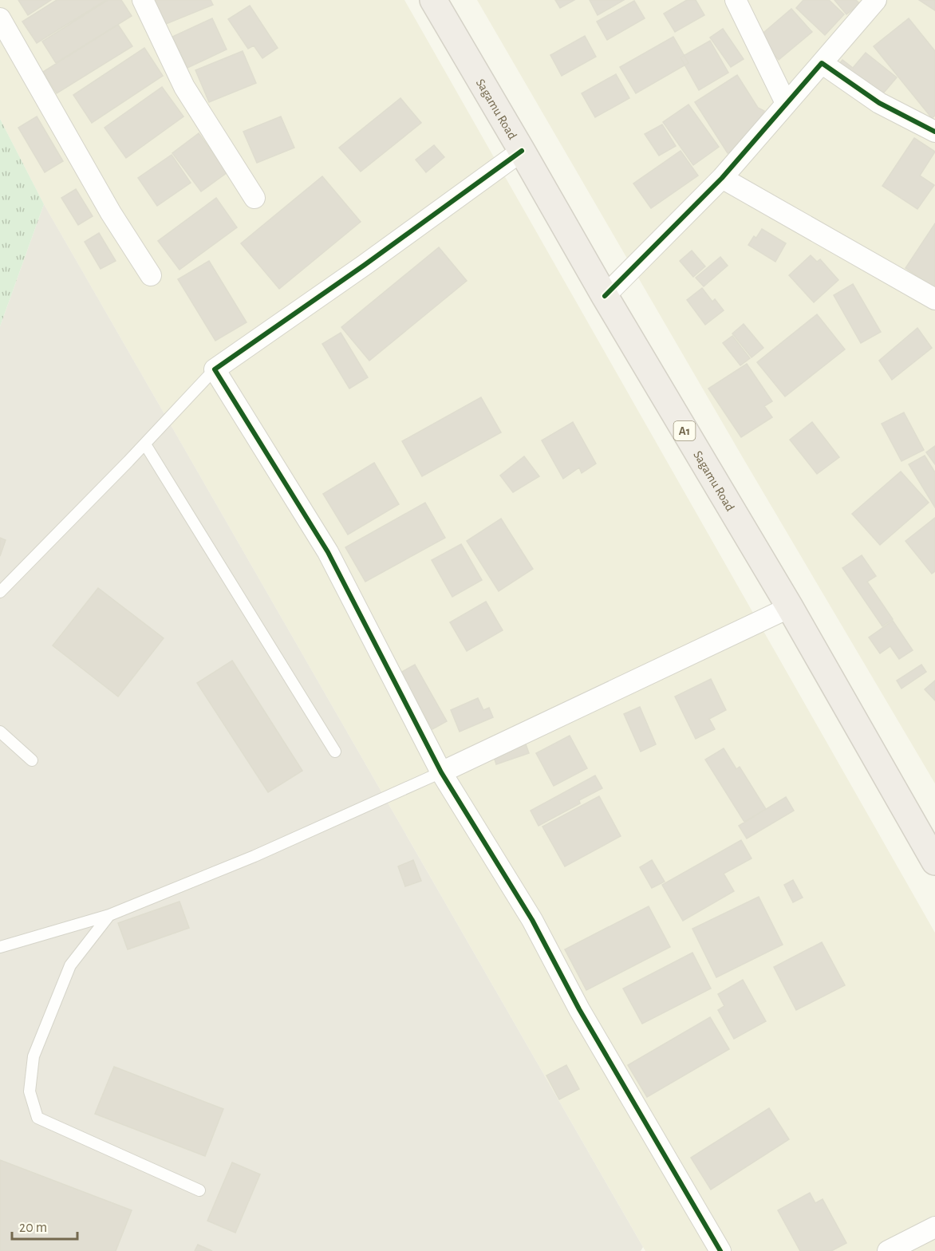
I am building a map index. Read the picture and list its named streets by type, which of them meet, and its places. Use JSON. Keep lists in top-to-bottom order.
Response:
{
  "streets": {
    "highway": ["Sagamu Road", "A1"]
  },
  "scale_bar": "20 m"
}
